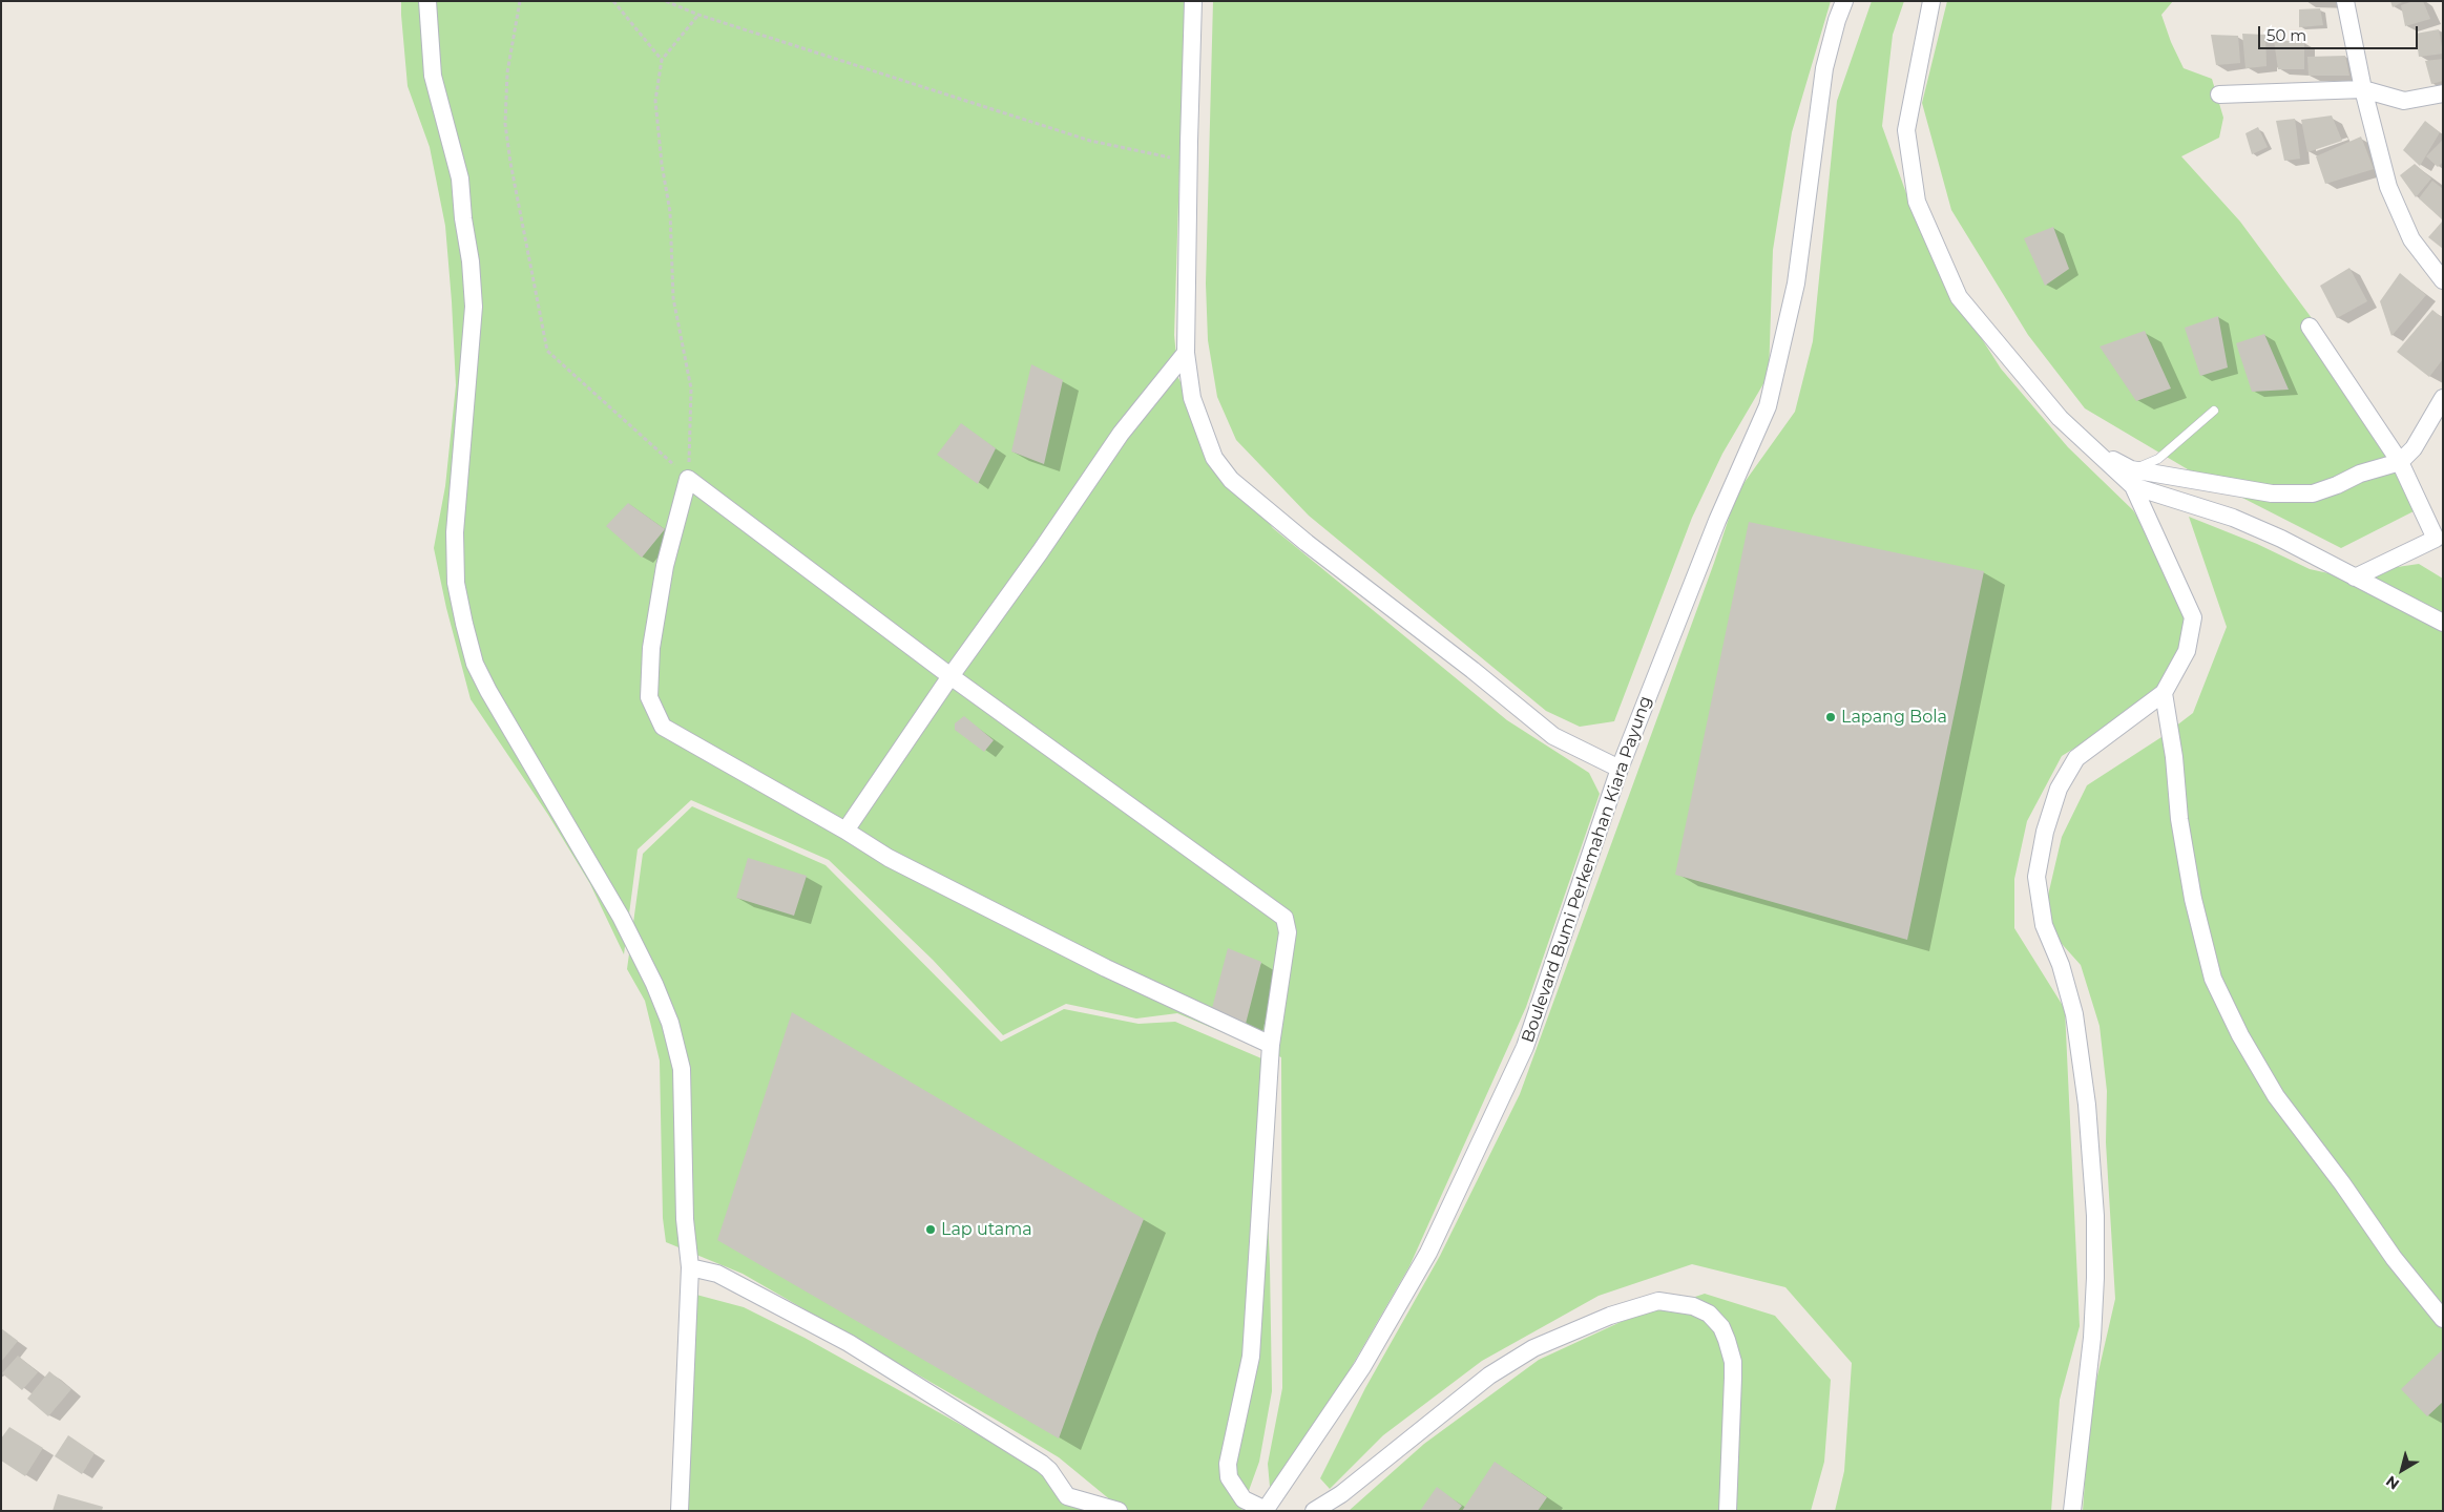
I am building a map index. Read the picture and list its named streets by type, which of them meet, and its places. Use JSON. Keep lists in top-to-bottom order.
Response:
{
  "streets": {
    "street": ["Boulevard Bumi Perkemahan Kiara Payung"]
  },
  "places": ["Lapang Bola", "Lap utama"],
  "scale_bar": "50 m",
  "north": "bottom left"
}
